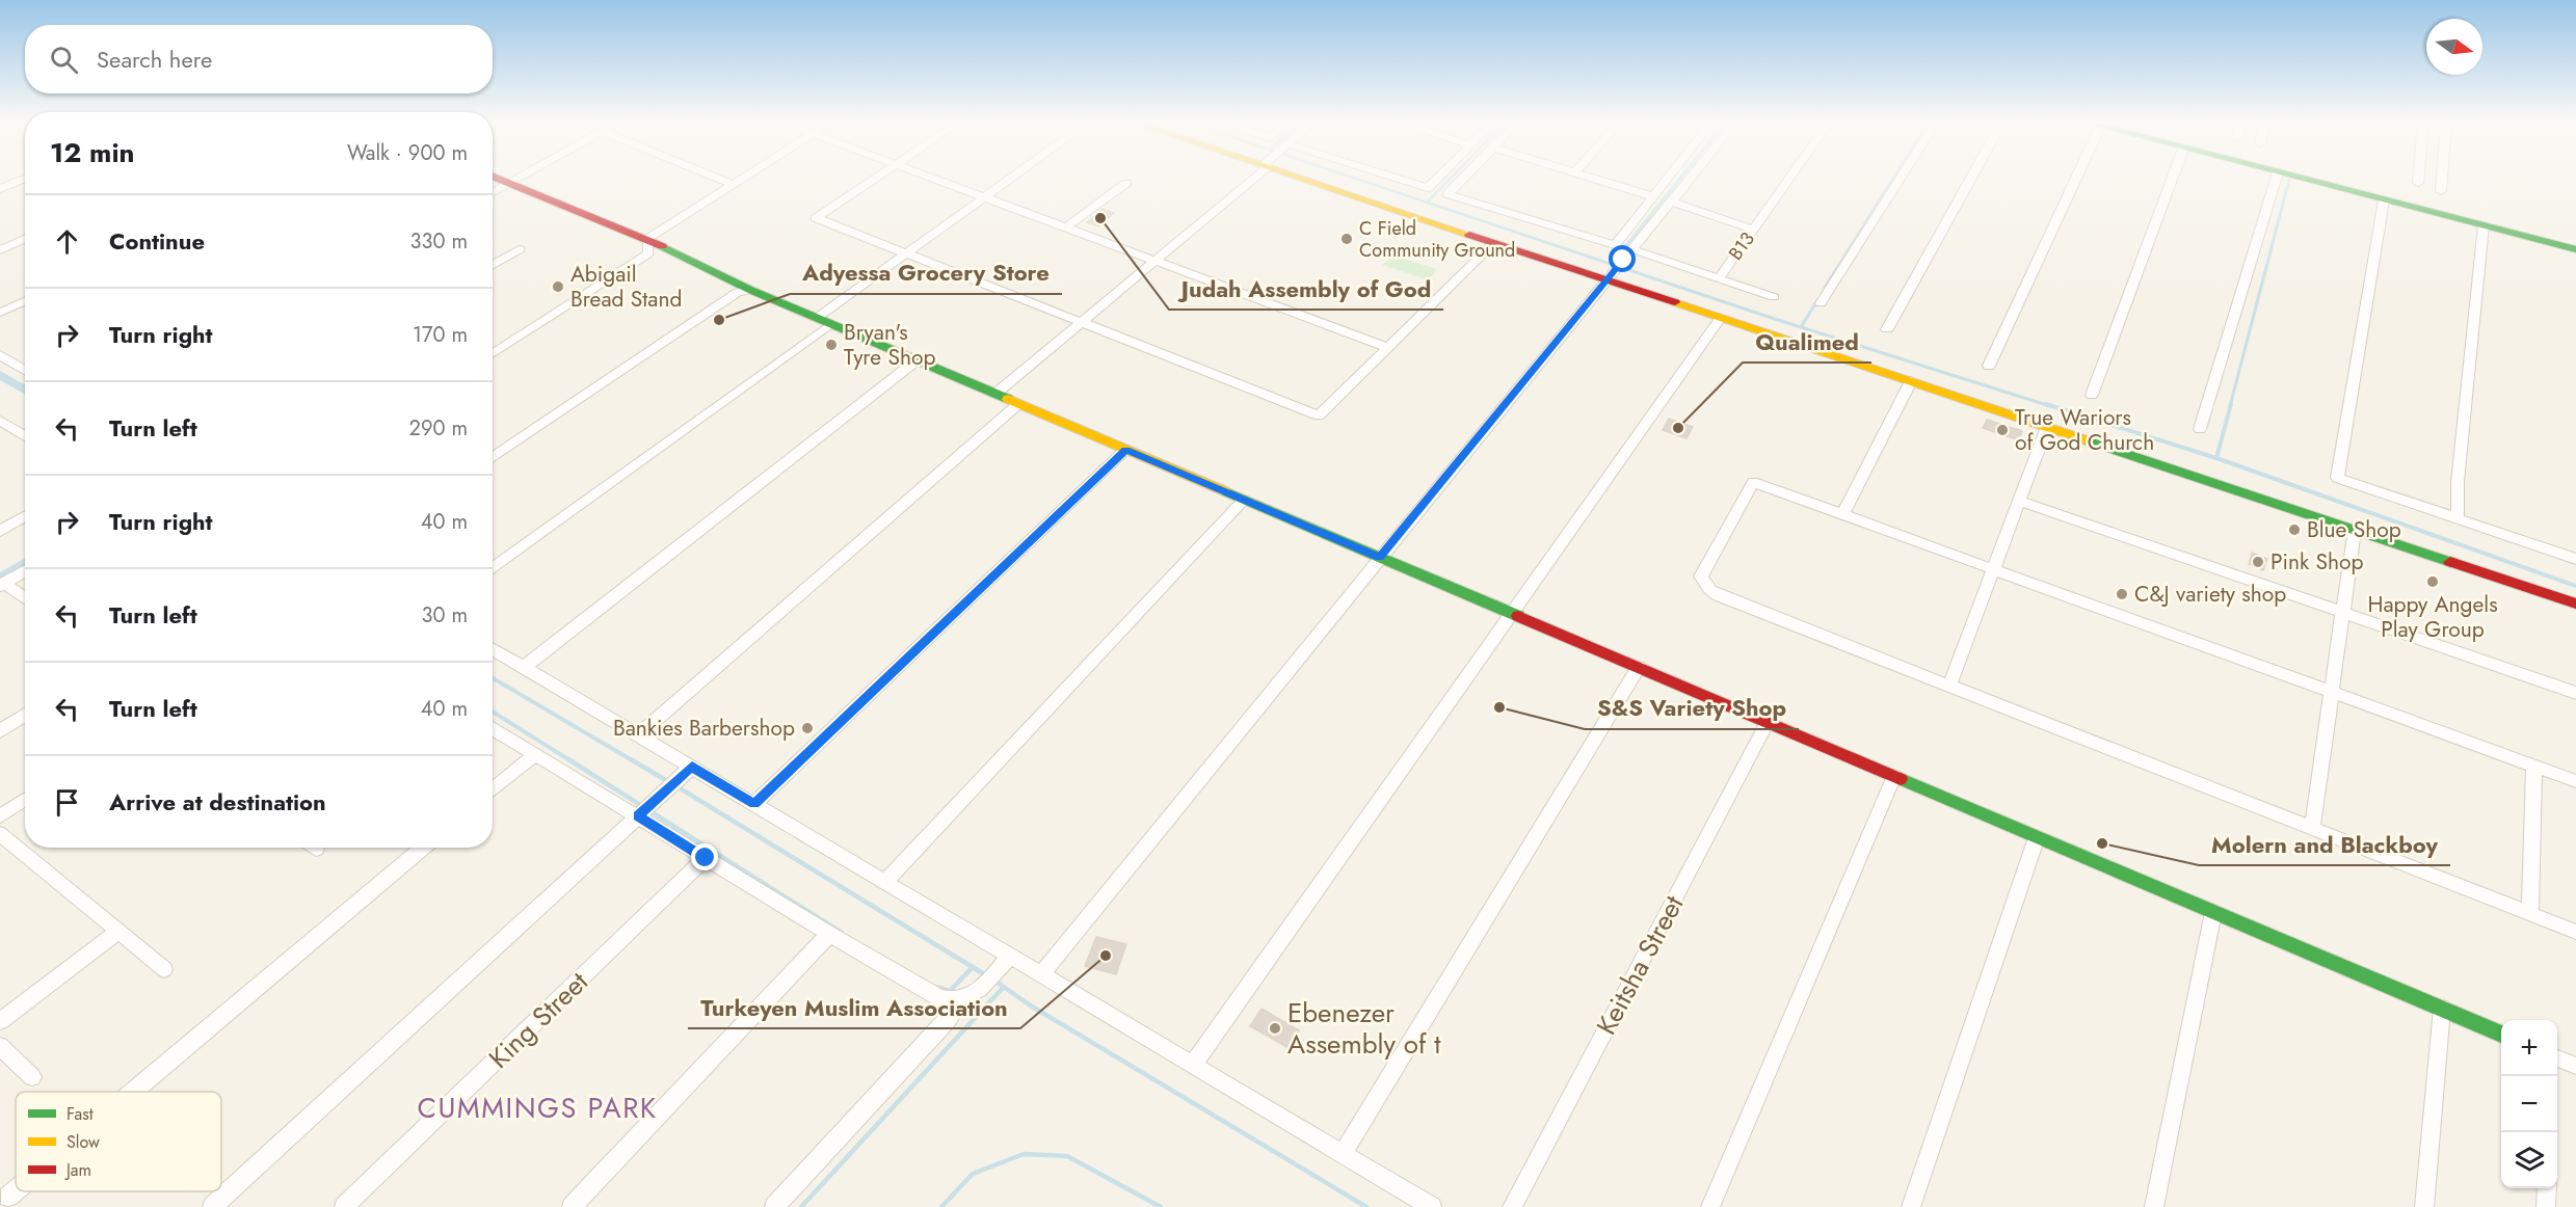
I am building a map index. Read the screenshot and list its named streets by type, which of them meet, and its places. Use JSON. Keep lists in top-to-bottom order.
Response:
{
  "streets": {
    "street": ["B13", "Keitsha Street", "King Street"]
  },
  "districts": ["CUMMINGS PARK"],
  "places": [
    "Judah Assembly of God",
    "C Field Community Ground",
    "Abigail Bread Stand",
    "Adyessa Grocery Store",
    "Bryan's Tyre Shop",
    "Qualimed",
    "True Wariors of God Church",
    "Blue Shop",
    "Pink Shop",
    "Happy Angels Play Group",
    "C&J variety shop",
    "S&S Variety Shop",
    "Bankies Barbershop",
    "Molern and Blackboy",
    "Turkeyen Muslim Association",
    "Ebenezer Assembly of t"
  ],
  "legend": ["Fast", "Slow", "Jam"],
  "north": "right",
  "page": {
    "search": "Search here",
    "heading": ["12 min", "Walk · 900 m"],
    "list": [
      ["Continue", "330 m"],
      ["Turn right", "170 m"],
      ["Turn left", "290 m"],
      ["Turn right", "40 m"],
      ["Turn left", "30 m"],
      ["Turn left", "40 m"],
      "Arrive at destination"
    ],
    "map_buttons": ["+", "−"]
  }
}
